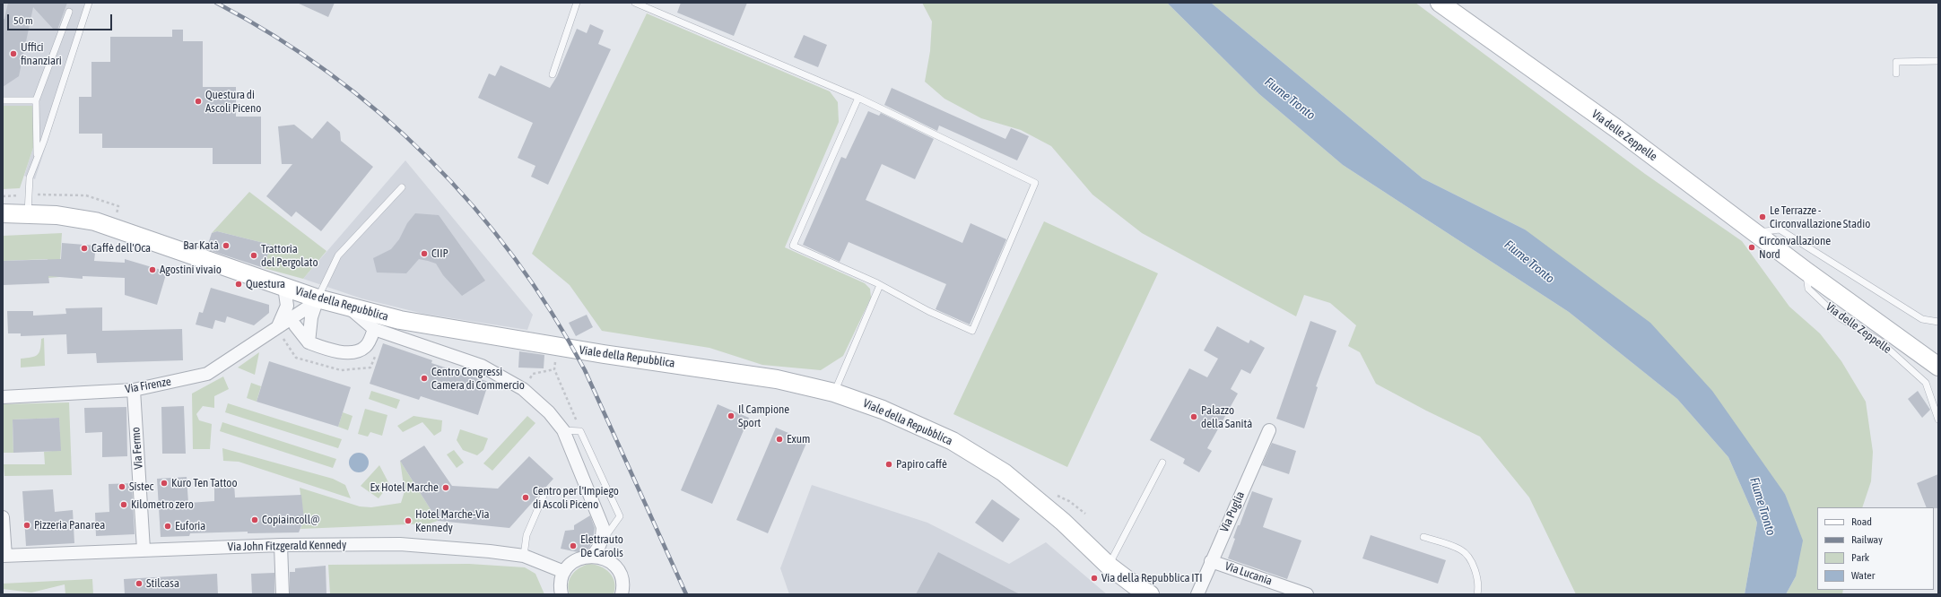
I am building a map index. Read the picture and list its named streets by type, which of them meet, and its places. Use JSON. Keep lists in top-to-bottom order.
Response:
{
  "streets": {
    "street": [
      "Via delle Zeppelle",
      "Viale della Repubblica",
      "Via Firenze",
      "Via Fermo",
      "Via Puglia",
      "Via John Fitzgerald Kennedy",
      "Via Lucania"
    ]
  },
  "crossings": [
    ["Viale della Repubblica", "Via Firenze"],
    ["Via Firenze", "Via Fermo"],
    ["Via Fermo", "Via John Fitzgerald Kennedy"],
    ["Via Puglia", "Via Lucania"]
  ],
  "water": ["Fiume Tronto"],
  "places": [
    "Uffici finanziari",
    "Questura di Ascoli Piceno",
    "Le Terrazze - Circonvallazione Stadio",
    "Bar Katà",
    "Circonvallazione Nord",
    "Caffè dell'Oca",
    "CIIP",
    "Trattoria del Pergolato",
    "Agostini vivaio",
    "Questura",
    "Centro Congressi Camera di Commercio",
    "Il Campione Sport",
    "Palazzo della Sanità",
    "Exum",
    "Papiro caffè",
    "Kuro Ten Tattoo",
    "Sistec",
    "Ex Hotel Marche",
    "Centro per l'Impiego di Ascoli Piceno",
    "Kilometro zero",
    "Copiaincoll@",
    "Hotel Marche-Via Kennedy",
    "Pizzeria Panarea",
    "Euforia",
    "Elettrauto De Carolis",
    "Via della Repubblica ITI",
    "Stilcasa"
  ],
  "legend": [
    "Road",
    "Railway",
    "Park",
    "Water"
  ],
  "scale_bar": "50 m"
}
